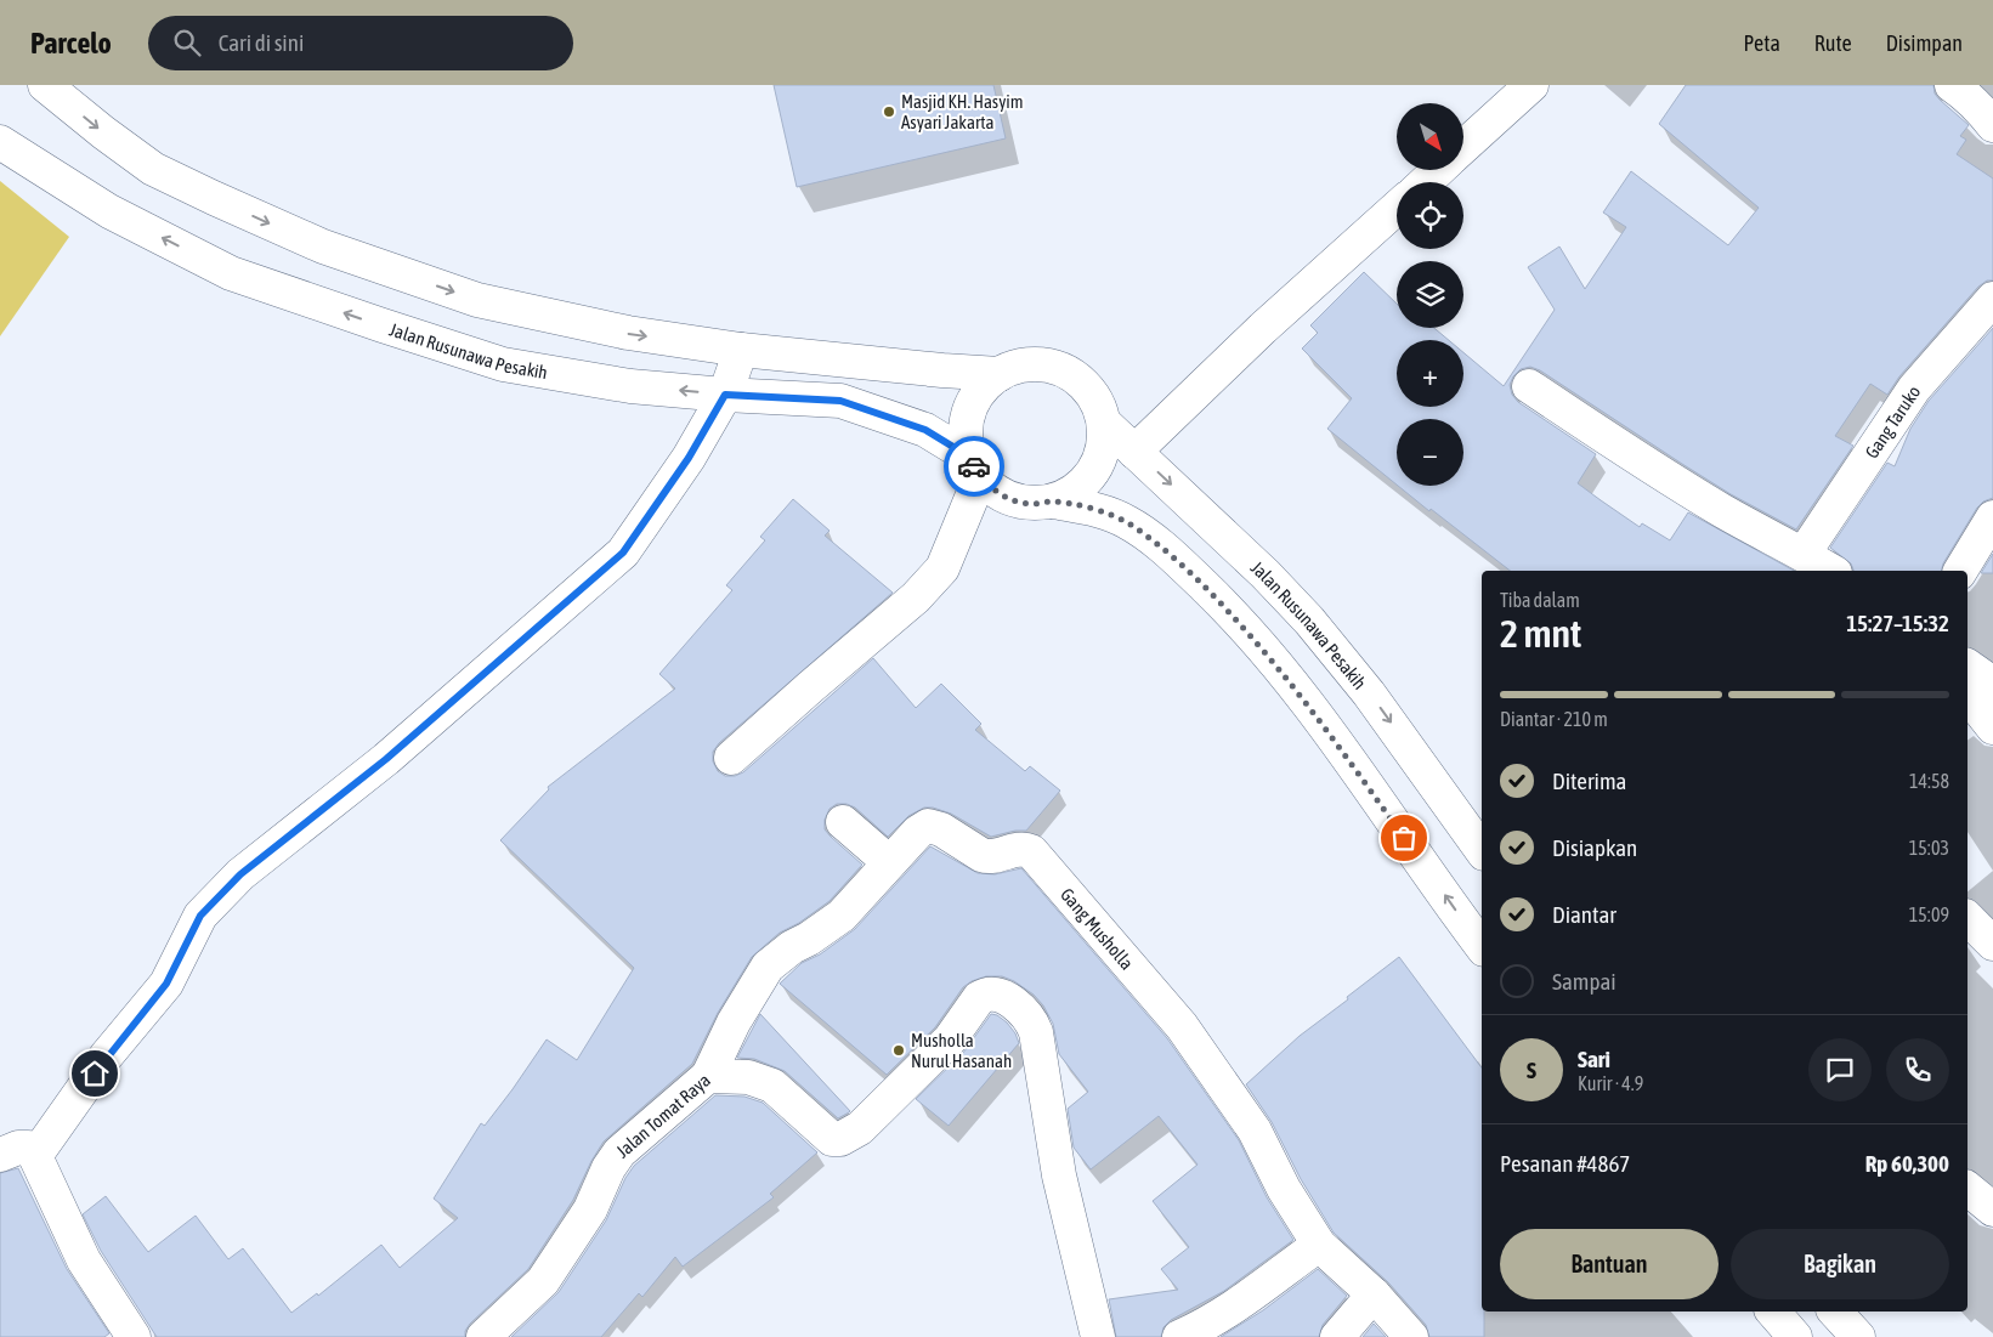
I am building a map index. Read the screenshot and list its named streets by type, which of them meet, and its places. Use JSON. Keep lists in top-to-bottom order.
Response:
{
  "streets": {
    "street": [
      "Jalan Rusunawa Pesakih",
      "Gang Taruko",
      "Gang Musholla",
      "Jalan Tomat Raya"
    ]
  },
  "crossings": [
    ["Gang Musholla", "Jalan Tomat Raya"]
  ],
  "places": ["Masjid KH. Hasyim Asyari Jakarta", "Musholla Nurul Hasanah"],
  "north": "bottom right",
  "page": {
    "header": "Parcelo",
    "search": "Cari di sini",
    "nav": ["Peta", "Rute", "Disimpan"],
    "map_buttons": ["+", "−"],
    "heading": ["2 mnt", "Tiba dalam", "15:27–15:32"],
    "panel": [
      "Sari",
      "Kurir · 4.9",
      "Pesanan #4867",
      "Rp 60,300"
    ],
    "bar": "Diantar · 210 m",
    "list": [
      ["Diterima", "14:58"],
      ["Disiapkan", "15:03"],
      ["Diantar", "15:09"],
      "Sampai"
    ],
    "round": "S",
    "buttons": ["Bantuan", "Bagikan"]
  }
}
